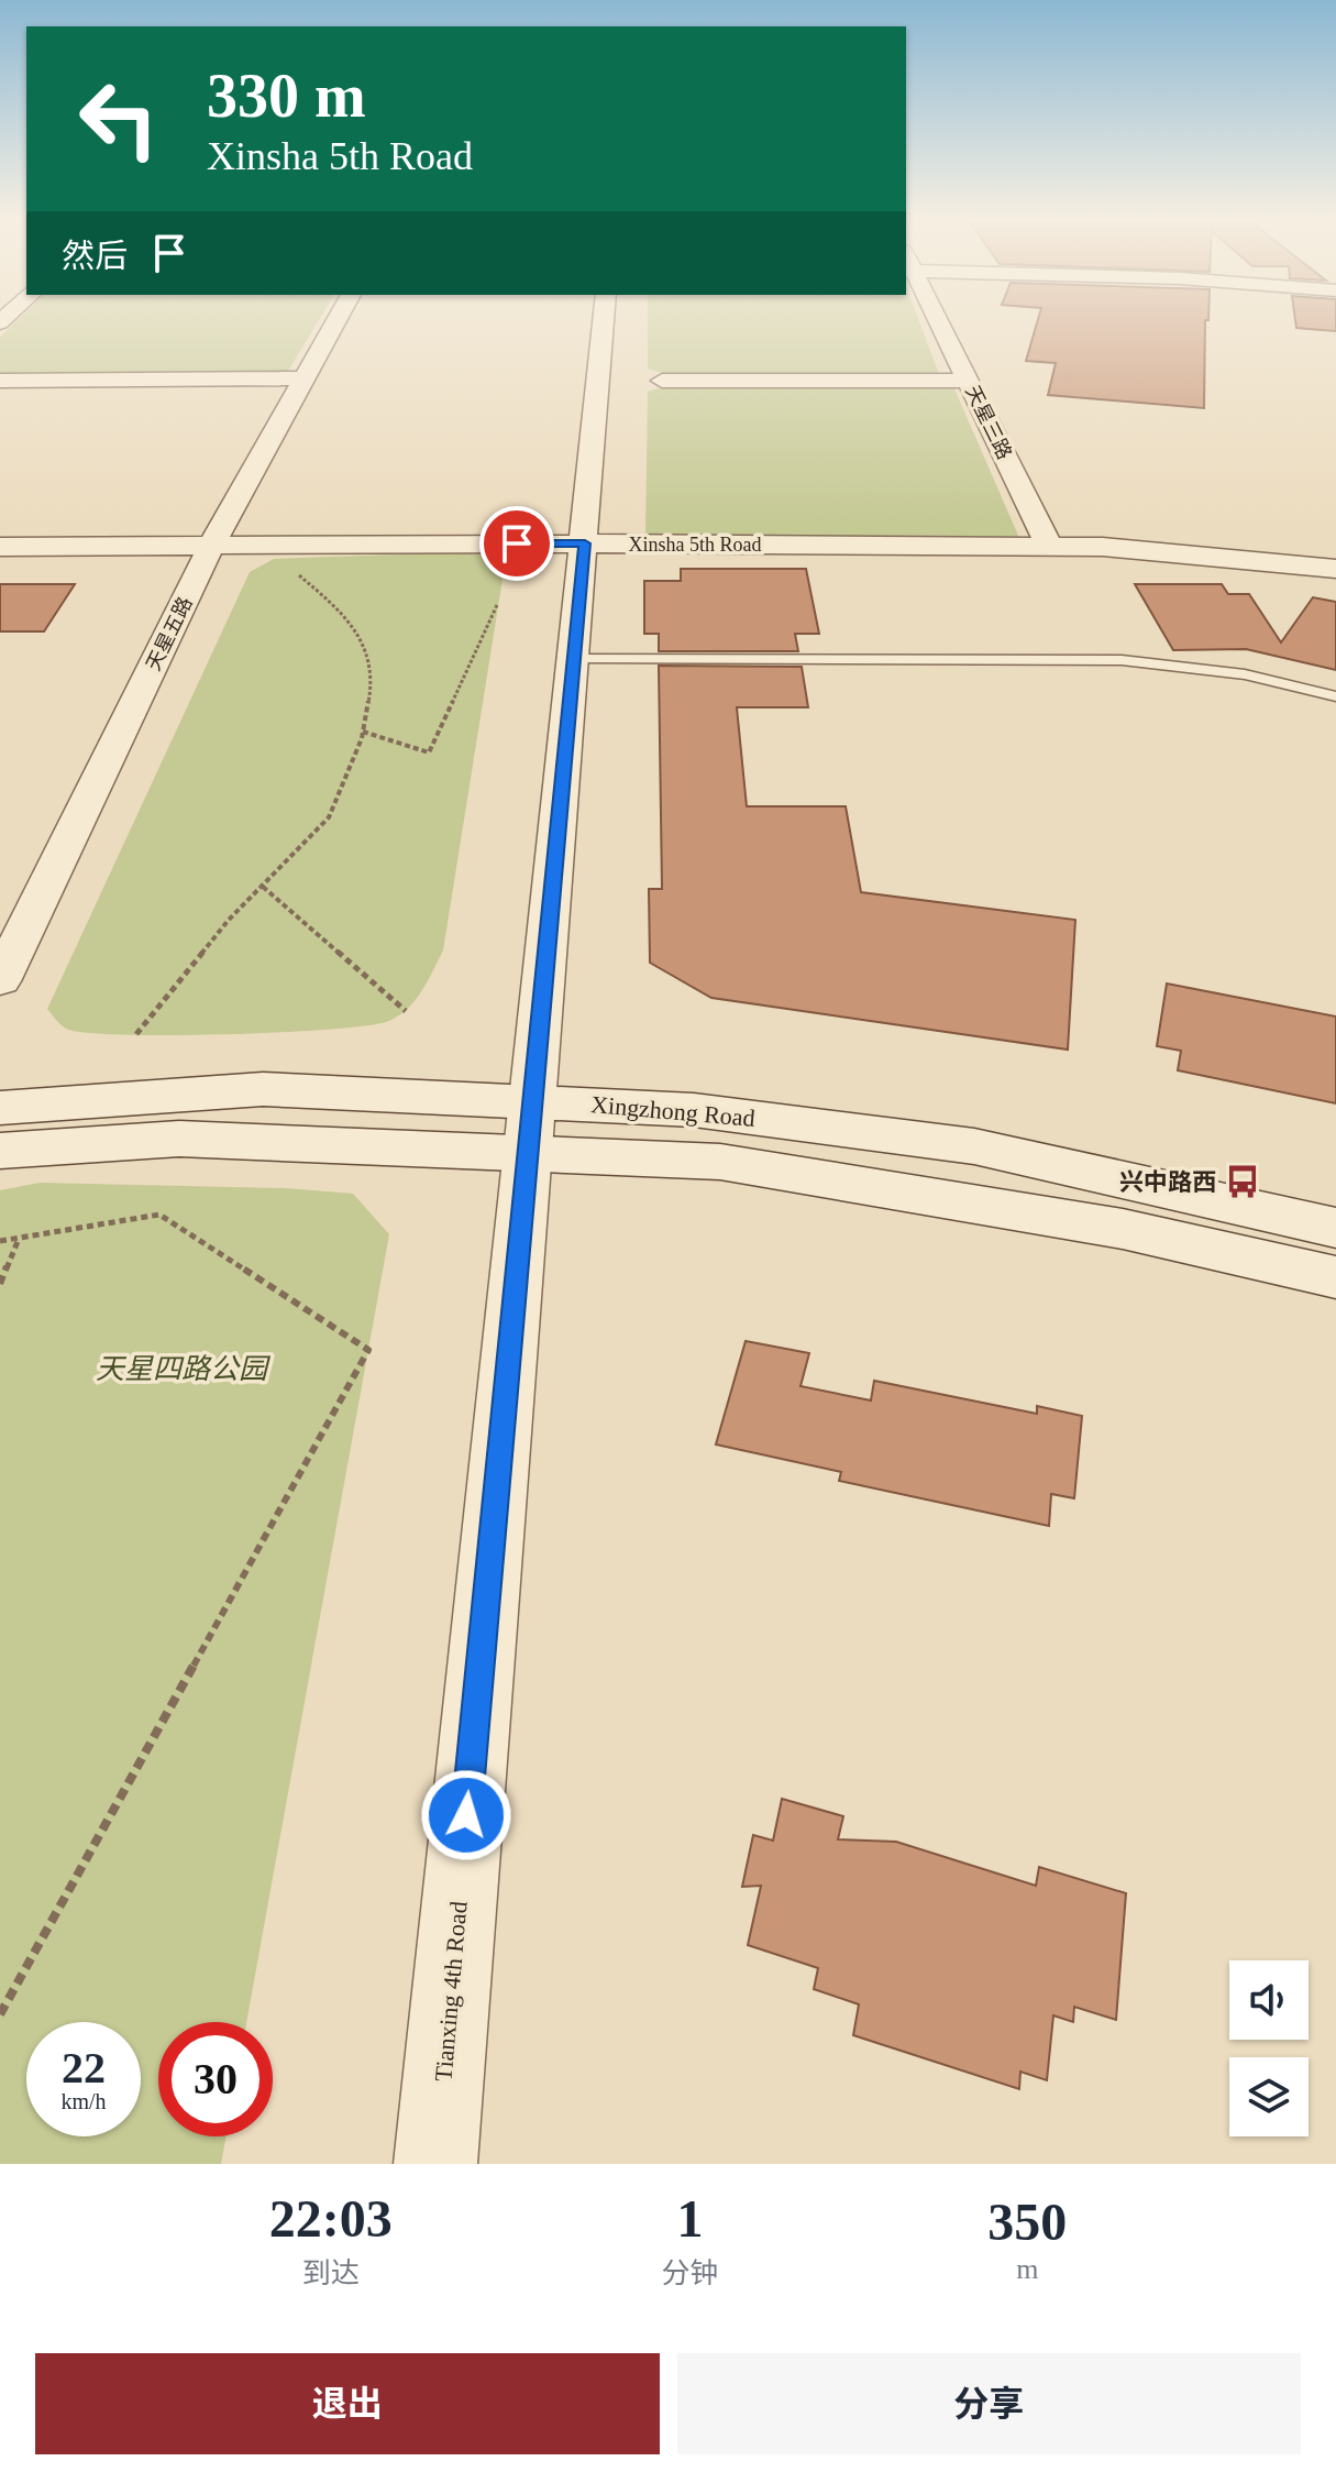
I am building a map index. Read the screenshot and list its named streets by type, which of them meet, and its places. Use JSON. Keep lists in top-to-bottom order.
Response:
{
  "streets": {
    "street": [
      "天星三路",
      "Xinsha 5th Road",
      "天星五路",
      "Xingzhong Road",
      "Tianxing 4th Road"
    ]
  },
  "crossings": [
    ["天星三路", "Xinsha 5th Road"],
    ["Xinsha 5th Road", "天星五路"],
    ["Xinsha 5th Road", "Tianxing 4th Road"],
    ["Xingzhong Road", "Tianxing 4th Road"]
  ],
  "parks": ["天星四路公园"],
  "places": {
    "bus stop": ["兴中路西"]
  },
  "page": {
    "turn": ["330 m", "Xinsha 5th Road"],
    "then": "然后",
    "speed": "22 km/h",
    "limit": "30",
    "eta": [
      "22:03",
      "到达",
      "1",
      "分钟",
      "350",
      "m"
    ],
    "buttons": ["退出", "分享"]
  }
}
